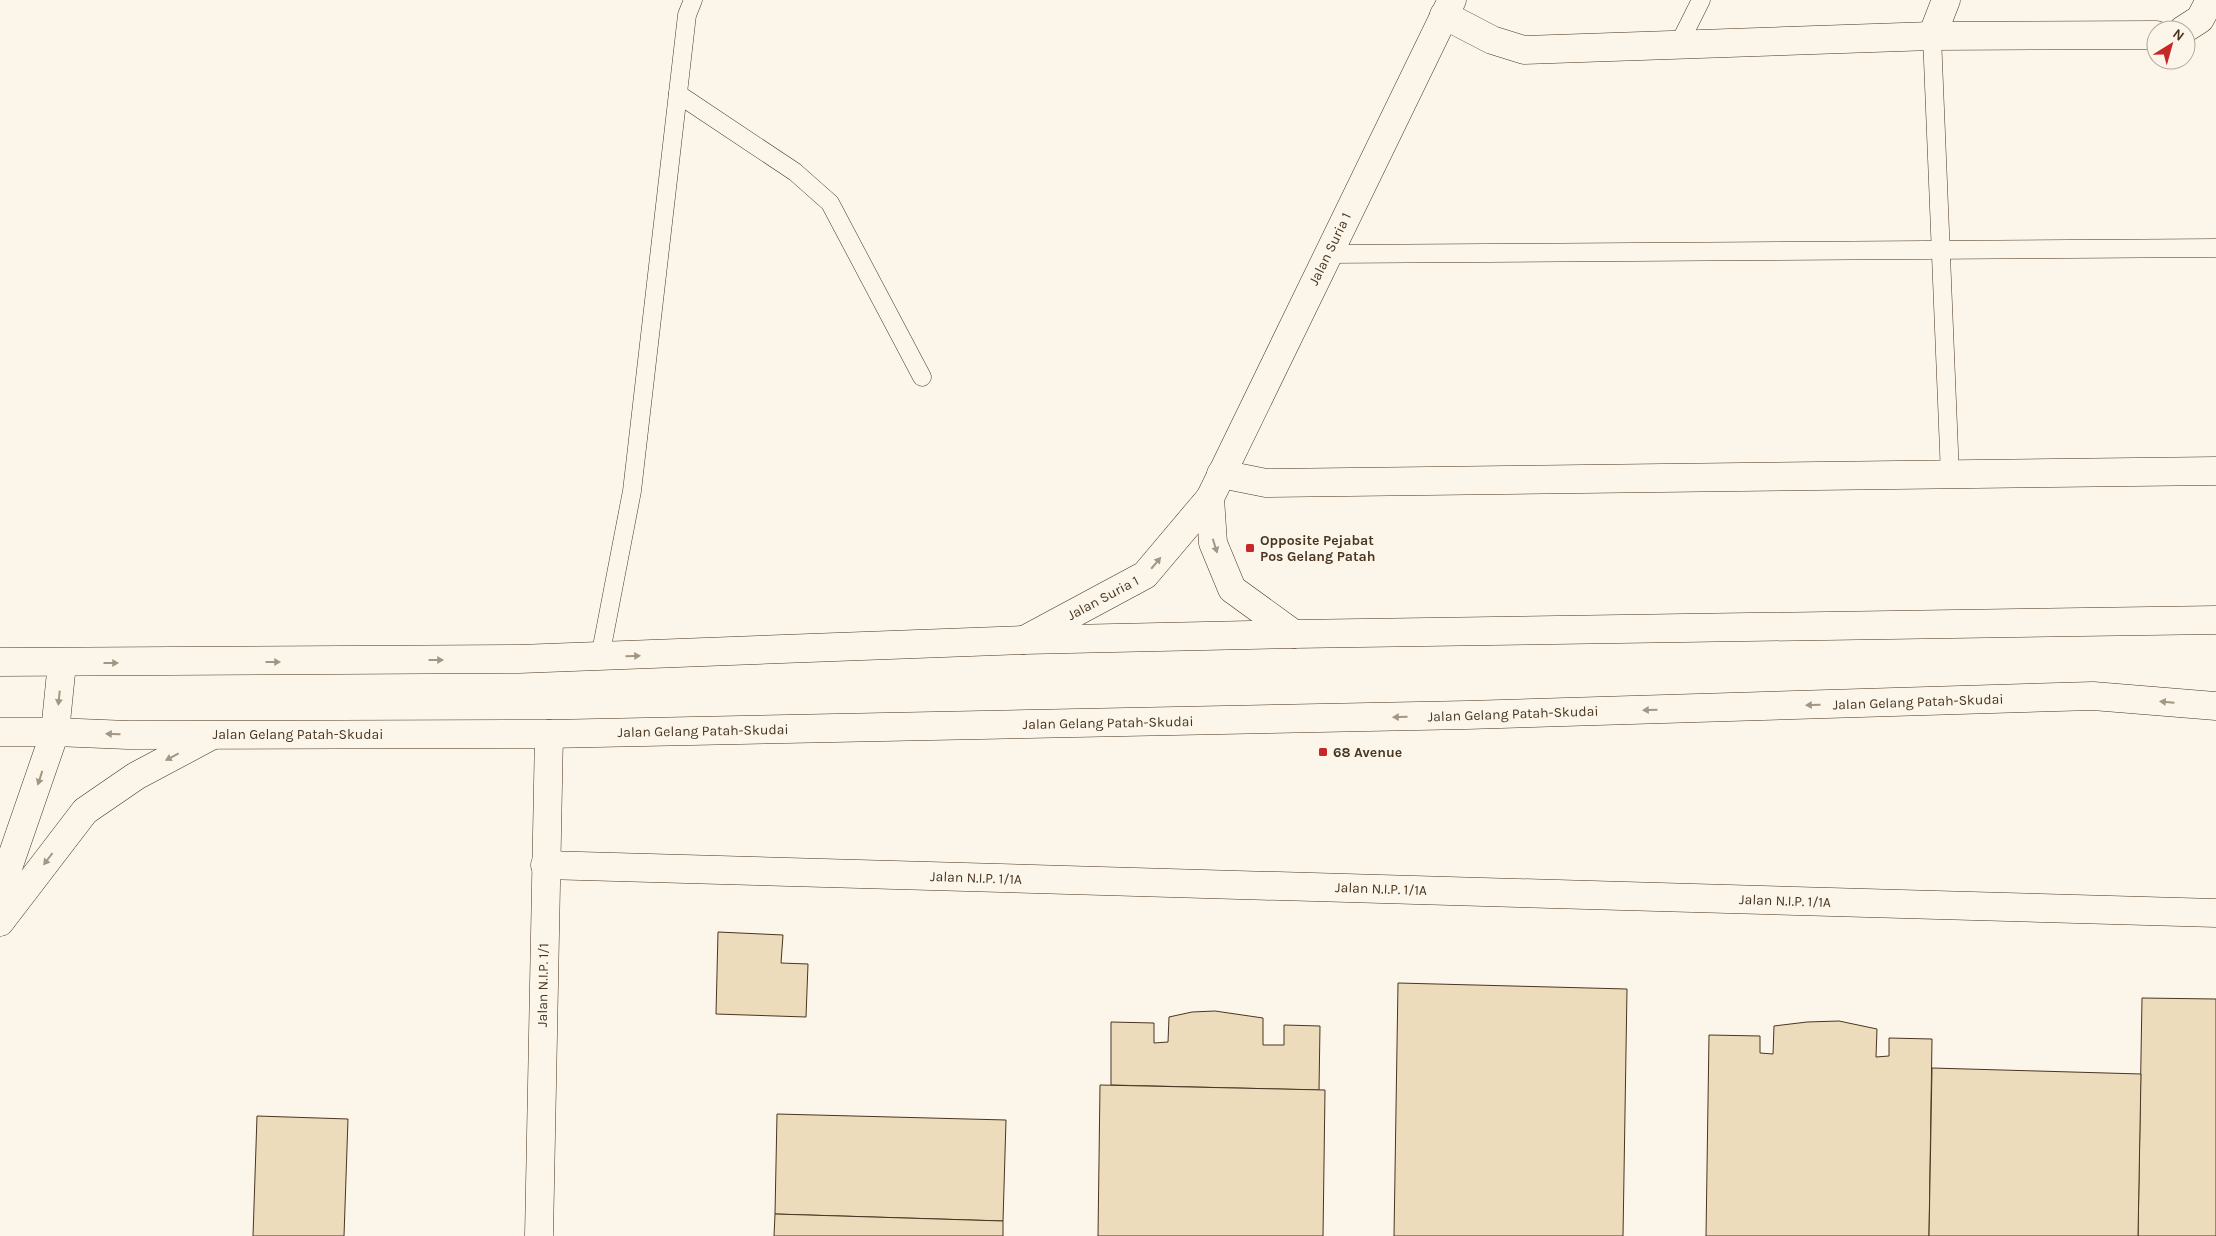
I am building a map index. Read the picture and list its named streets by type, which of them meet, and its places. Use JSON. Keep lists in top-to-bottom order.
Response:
{
  "streets": {
    "main road": [
      "Jalan Suria 1",
      "Jalan Gelang Patah-Skudai",
      "Jalan N.I.P. 1/1A",
      "Jalan N.I.P. 1/1"
    ]
  },
  "crossings": [
    ["Jalan Gelang Patah-Skudai", "Jalan N.I.P. 1/1"],
    ["Jalan N.I.P. 1/1A", "Jalan N.I.P. 1/1"]
  ],
  "places": {
    "transit": ["Opposite Pejabat Pos Gelang Patah", "68 Avenue"]
  },
  "north": "top right"
}
